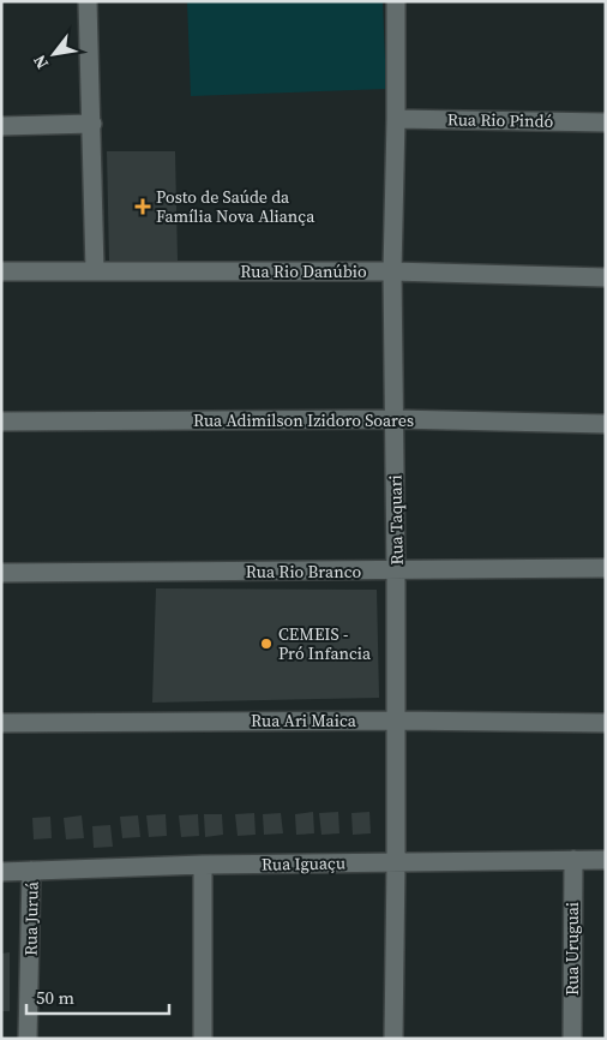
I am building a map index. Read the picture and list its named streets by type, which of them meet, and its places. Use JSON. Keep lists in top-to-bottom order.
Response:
{
  "streets": {
    "street": [
      "Rua Rio Pindó",
      "Rua Rio Danúbio",
      "Rua Adimilson Izidoro Soares",
      "Rua Taquari",
      "Rua Rio Branco",
      "Rua Ari Maica",
      "Rua Iguaçu",
      "Rua Juruá",
      "Rua Uruguai"
    ]
  },
  "crossings": [
    ["Rua Rio Pindó", "Rua Taquari"],
    ["Rua Rio Danúbio", "Rua Taquari"],
    ["Rua Adimilson Izidoro Soares", "Rua Taquari"],
    ["Rua Taquari", "Rua Rio Branco"],
    ["Rua Taquari", "Rua Ari Maica"],
    ["Rua Taquari", "Rua Iguaçu"],
    ["Rua Iguaçu", "Rua Juruá"],
    ["Rua Iguaçu", "Rua Uruguai"]
  ],
  "places": {
    "health": ["Posto de Saúde da Família Nova Aliança"],
    "other": ["CEMEIS - Pró Infancia"]
  },
  "scale_bar": "50 m",
  "north": "bottom left"
}
